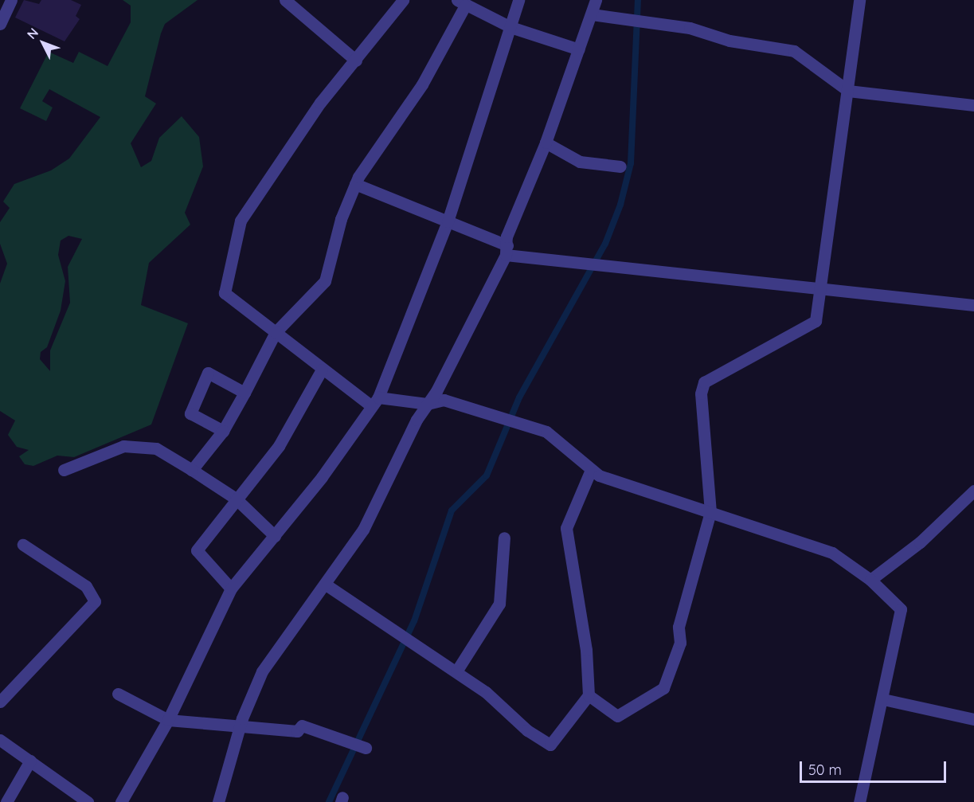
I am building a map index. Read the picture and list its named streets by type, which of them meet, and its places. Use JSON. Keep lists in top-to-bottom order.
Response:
{
  "scale_bar": "50 m",
  "north": "top left"
}
